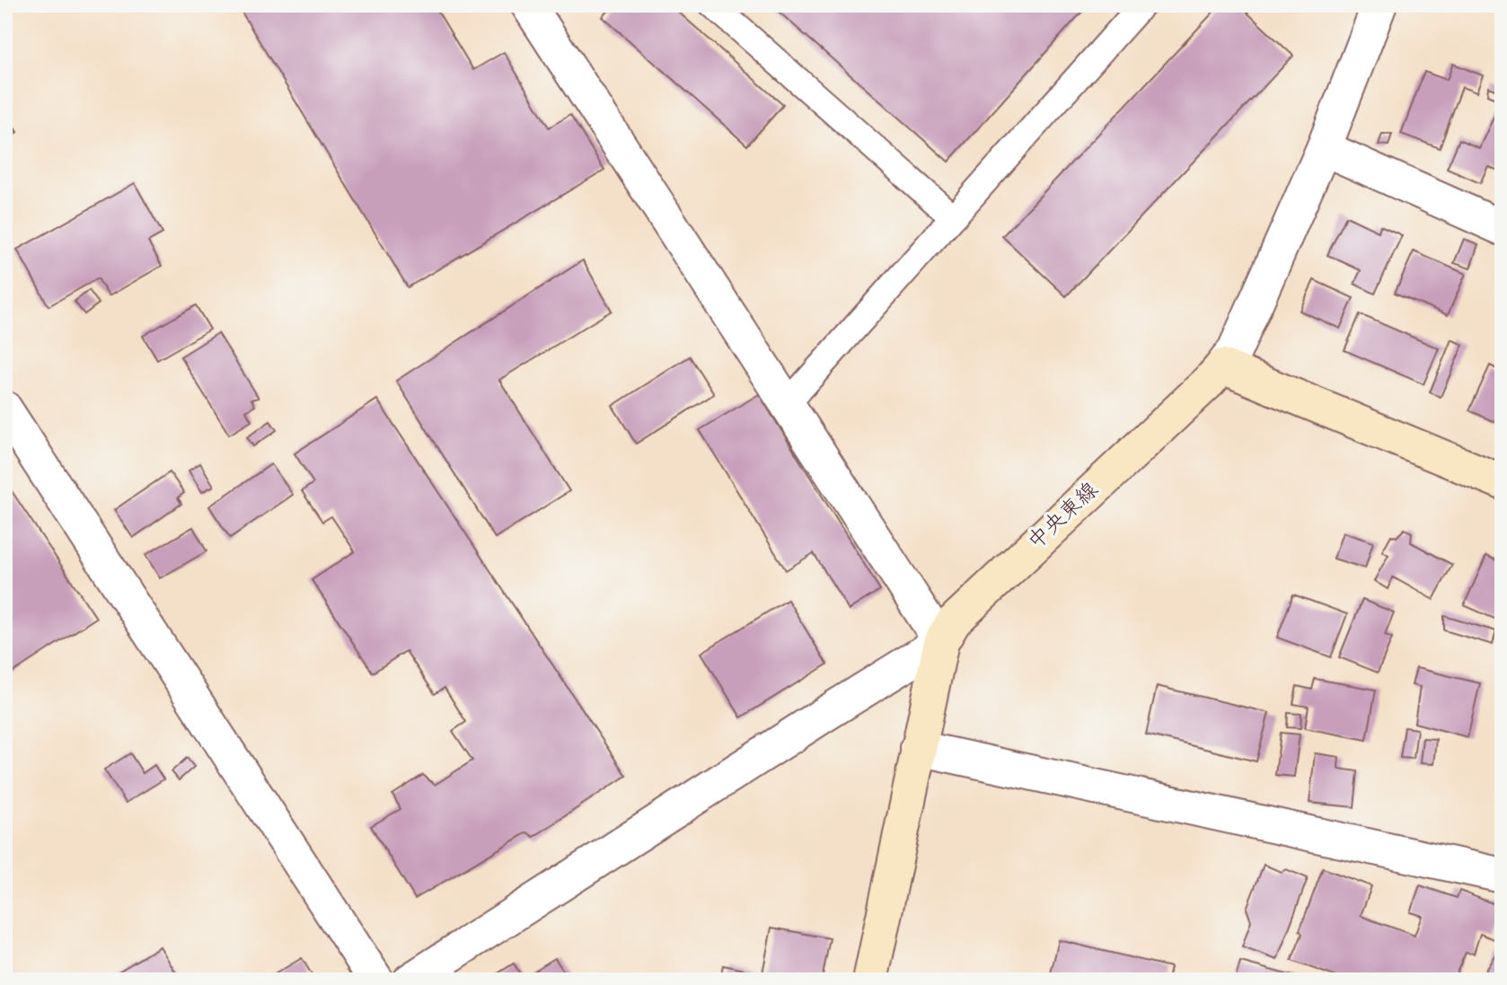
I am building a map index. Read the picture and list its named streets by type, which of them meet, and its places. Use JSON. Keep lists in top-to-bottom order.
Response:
{
  "streets": {
    "main road": ["中央東線"]
  }
}
